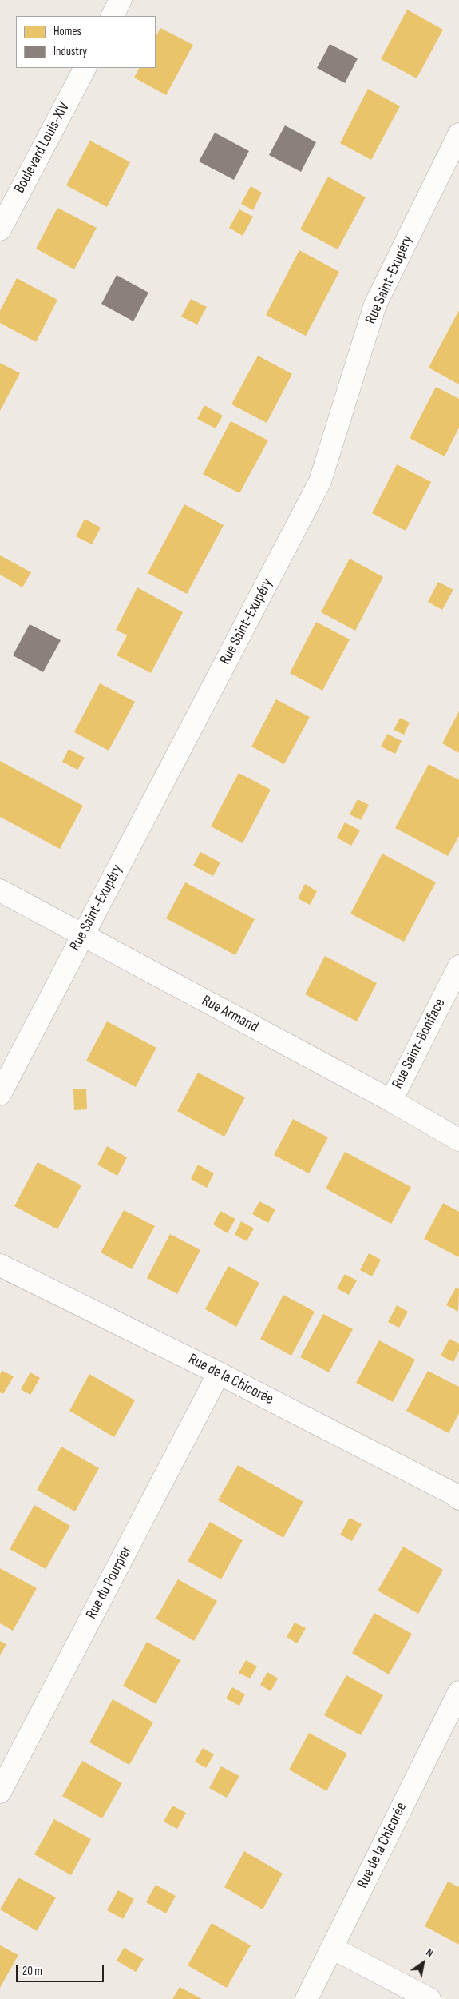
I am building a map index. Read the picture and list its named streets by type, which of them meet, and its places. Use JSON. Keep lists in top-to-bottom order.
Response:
{
  "streets": {
    "street": [
      "Boulevard Louis-XIV",
      "Rue Saint-Exupéry",
      "Rue Armand",
      "Rue Saint-Boniface",
      "Rue de la Chicorée",
      "Rue du Pourpier"
    ]
  },
  "crossings": [
    ["Rue Saint-Exupéry", "Rue Armand"],
    ["Rue Armand", "Rue Saint-Boniface"],
    ["Rue de la Chicorée", "Rue du Pourpier"]
  ],
  "legend": ["Homes", "Industry"],
  "scale_bar": "20 m",
  "north": "top right"
}
